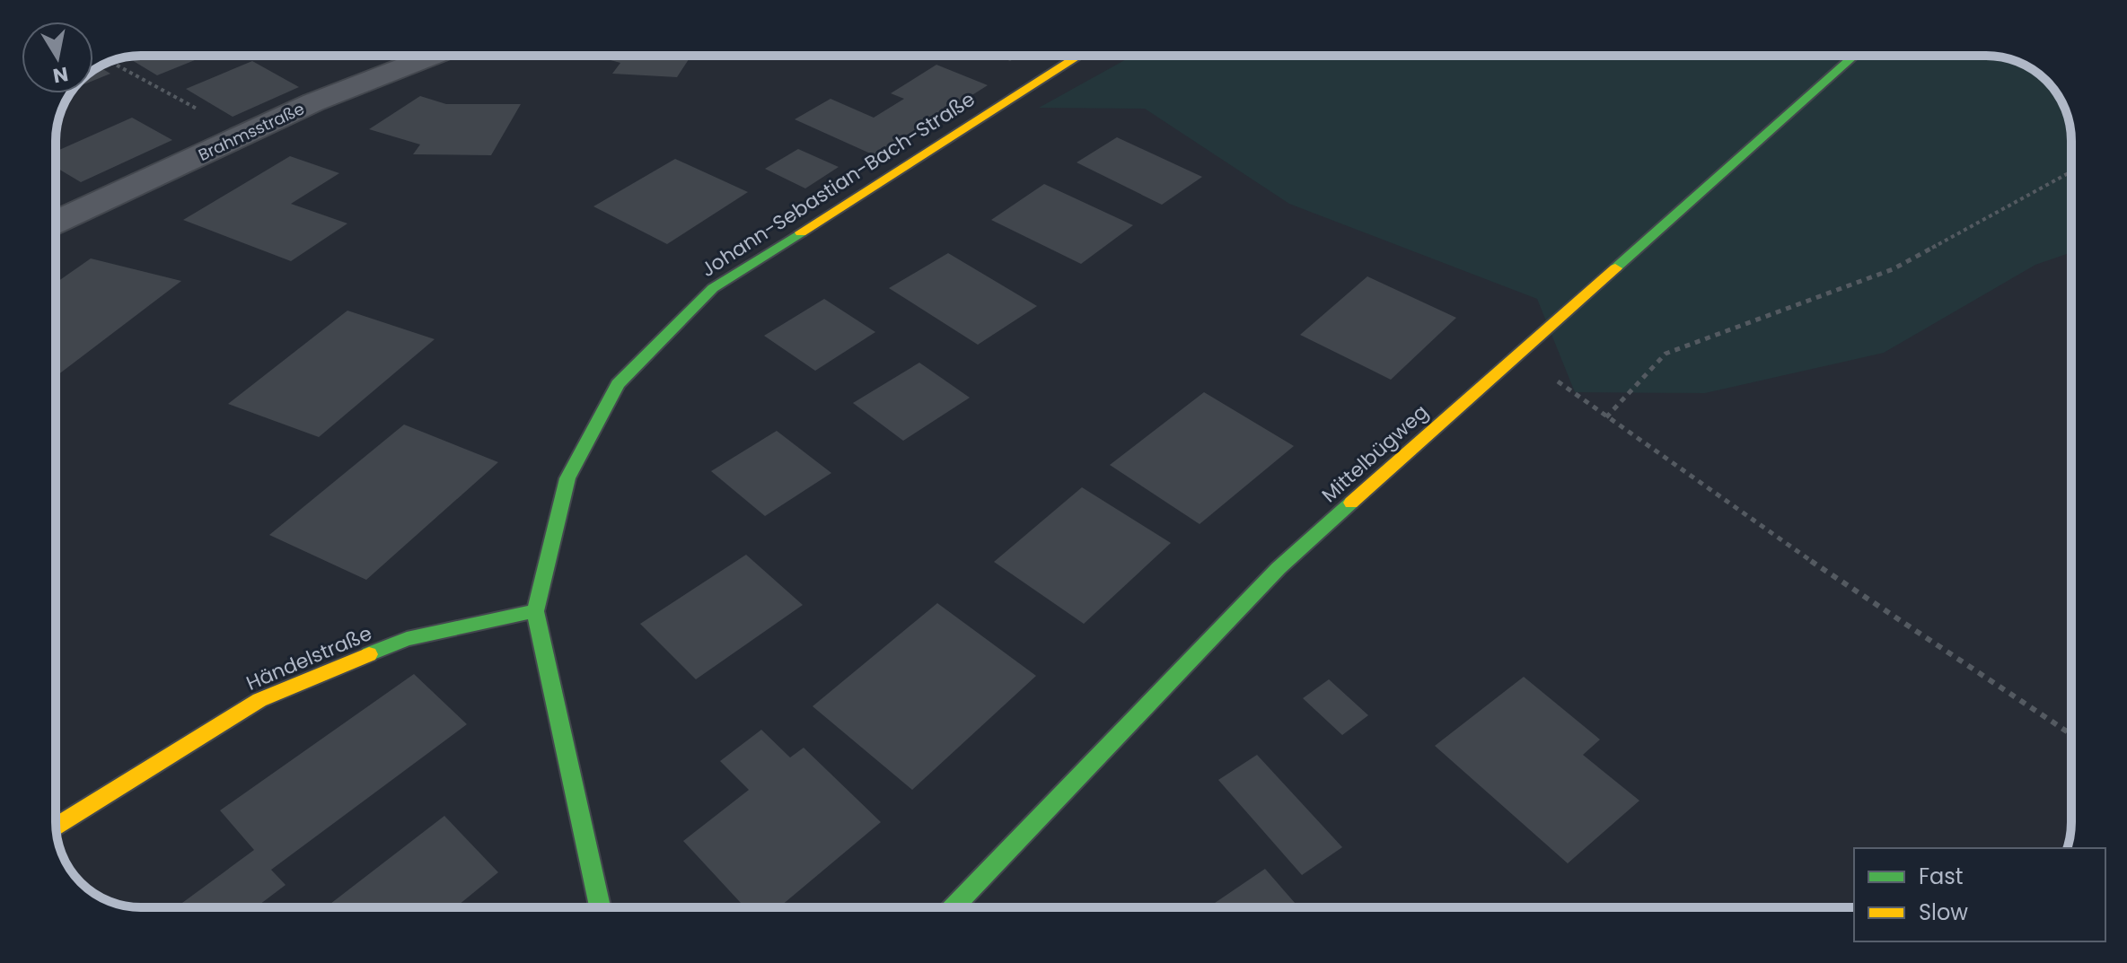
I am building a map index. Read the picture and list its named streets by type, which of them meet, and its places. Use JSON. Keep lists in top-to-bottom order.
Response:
{
  "streets": {
    "street": [
      "Brahmsstraße",
      "Johann-Sebastian-Bach-Straße",
      "Mittelbügweg",
      "Händelstraße"
    ]
  },
  "crossings": [
    ["Johann-Sebastian-Bach-Straße", "Händelstraße"]
  ],
  "legend": ["Fast", "Slow"],
  "north": "bottom"
}
